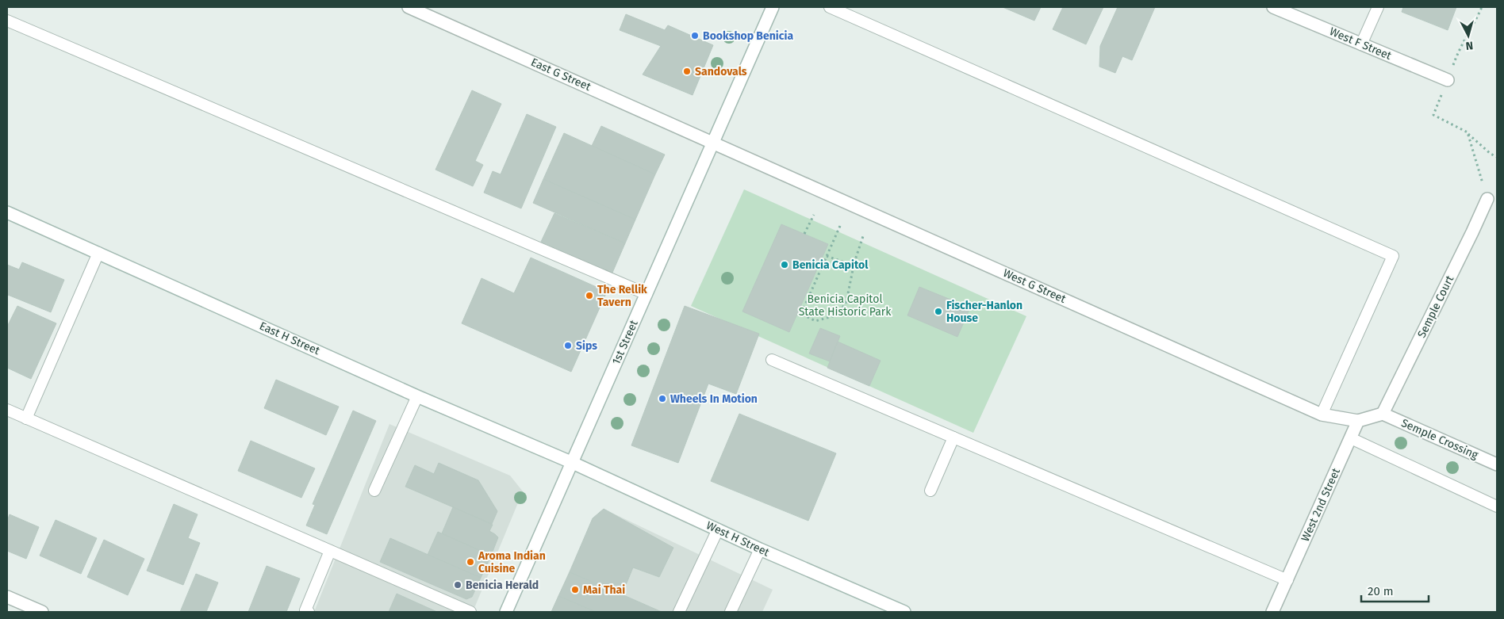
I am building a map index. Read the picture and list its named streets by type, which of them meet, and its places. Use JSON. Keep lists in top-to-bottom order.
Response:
{
  "streets": {
    "street": [
      "West F Street",
      "East G Street",
      "West G Street",
      "Semple Court",
      "East H Street",
      "1st Street",
      "Semple Crossing",
      "West 2nd Street",
      "West H Street"
    ]
  },
  "crossings": [
    ["East G Street", "West G Street"],
    ["East G Street", "1st Street"],
    ["West G Street", "1st Street"],
    ["West G Street", "West 2nd Street"],
    ["Semple Court", "Semple Crossing"],
    ["East H Street", "1st Street"],
    ["East H Street", "West H Street"],
    ["1st Street", "West H Street"]
  ],
  "parks": ["Benicia Capitol State Historic Park"],
  "places": [
    "Bookshop Benicia",
    "Sandovals",
    "Benicia Capitol",
    "The Rellik Tavern",
    "Fischer-Hanlon House",
    "Sips",
    "Wheels In Motion",
    "Aroma Indian Cuisine",
    "Benicia Herald",
    "Mai Thai"
  ],
  "scale_bar": "20 m",
  "north": "bottom"
}
